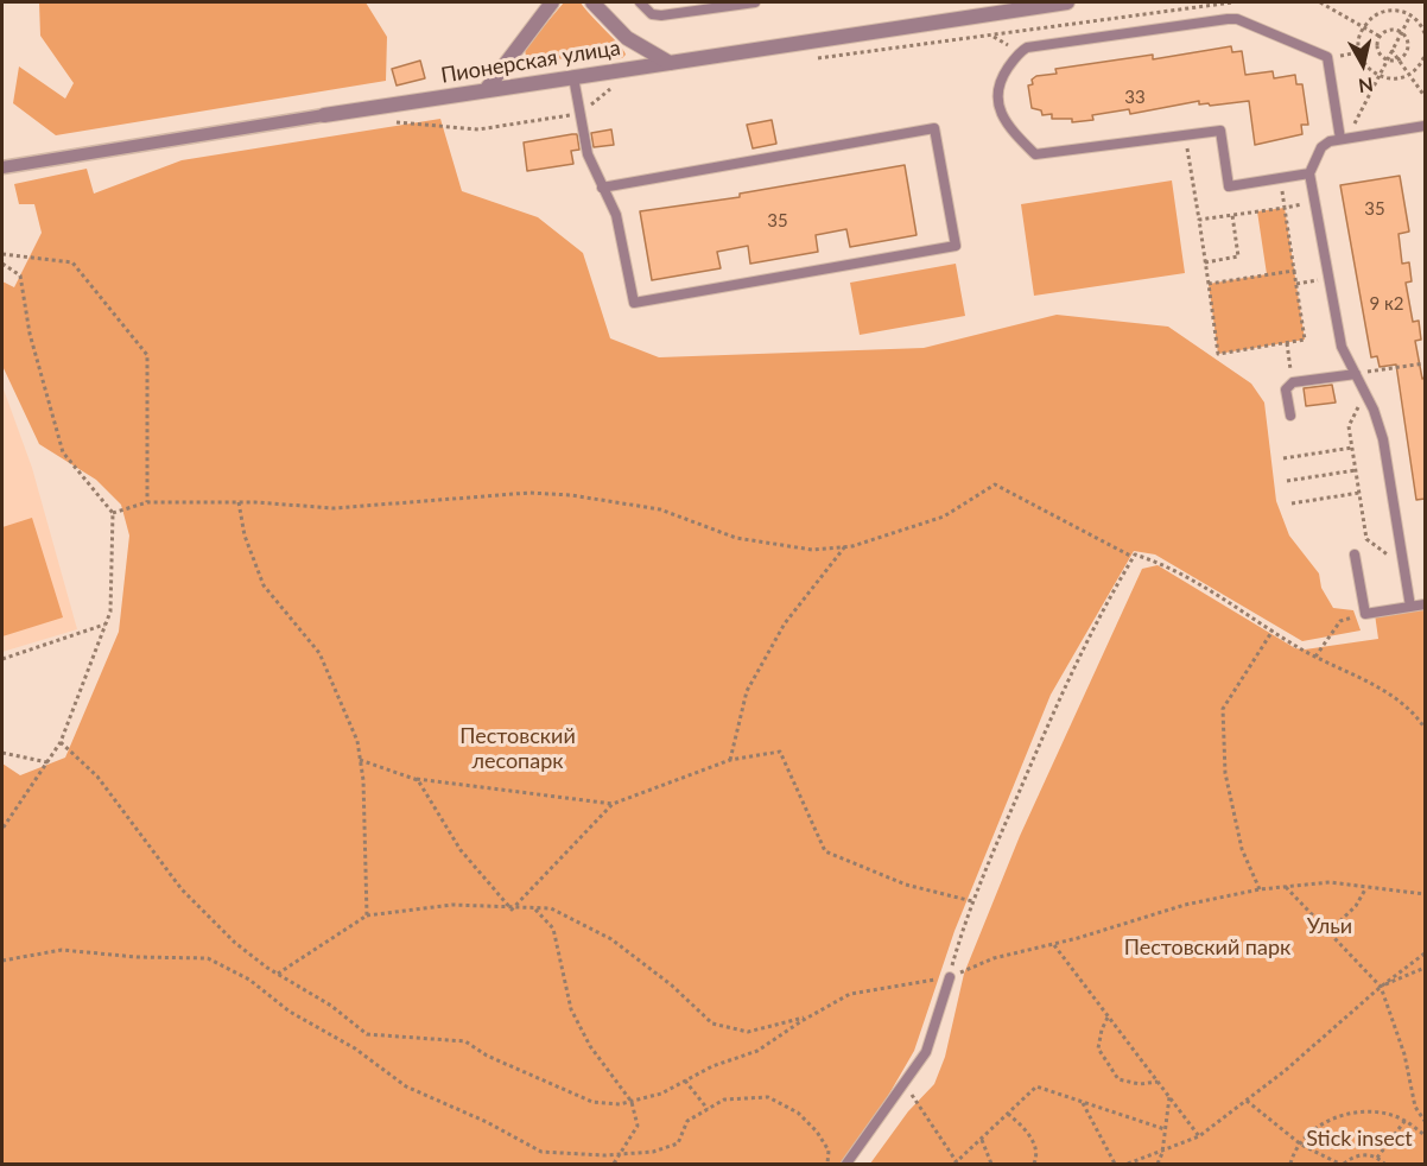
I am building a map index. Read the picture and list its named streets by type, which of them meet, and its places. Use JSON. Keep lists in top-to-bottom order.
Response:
{
  "streets": {
    "street": ["Пионерская улица"]
  },
  "parks": [
    "Пестовский лесопарк",
    "Ульи",
    "Пестовский парк",
    "Stick insect"
  ],
  "house_numbers": [
    "33",
    "35",
    "35",
    "9 к2"
  ],
  "north": "bottom"
}
